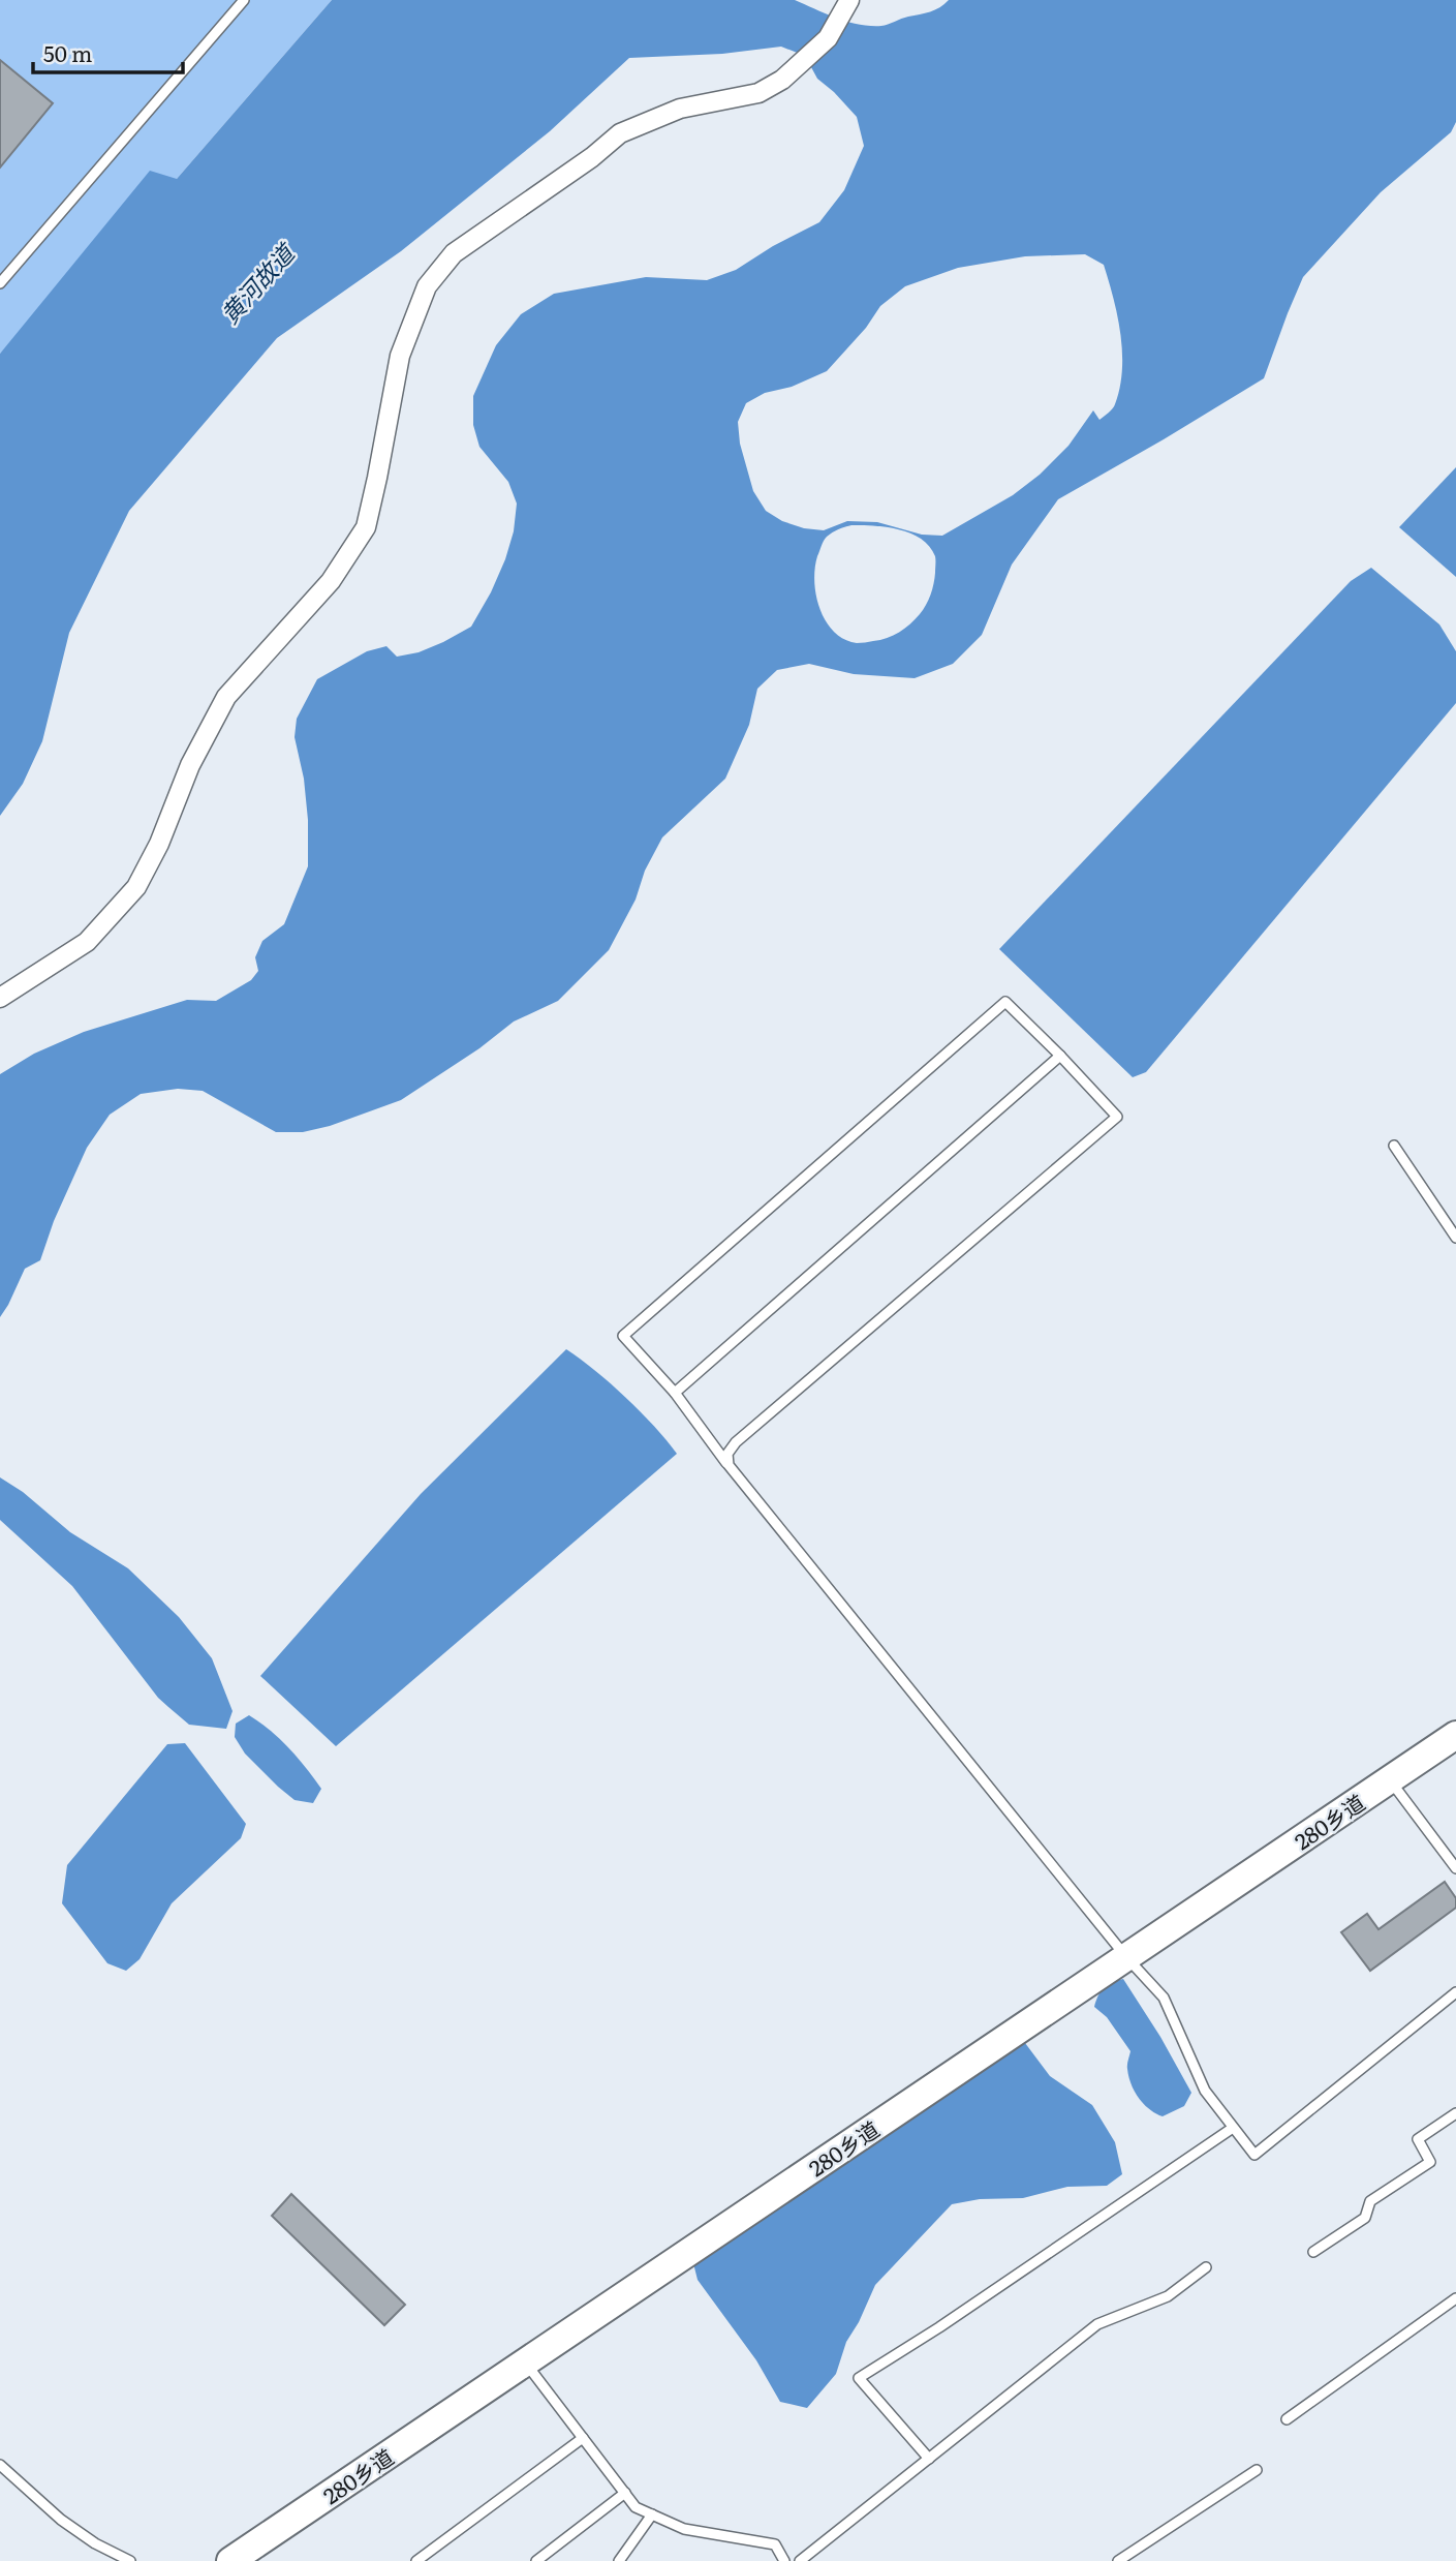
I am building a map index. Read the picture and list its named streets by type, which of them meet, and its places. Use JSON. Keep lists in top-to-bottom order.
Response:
{
  "streets": {
    "street": ["280乡道"]
  },
  "water": ["黄河故道"],
  "scale_bar": "50 m"
}
